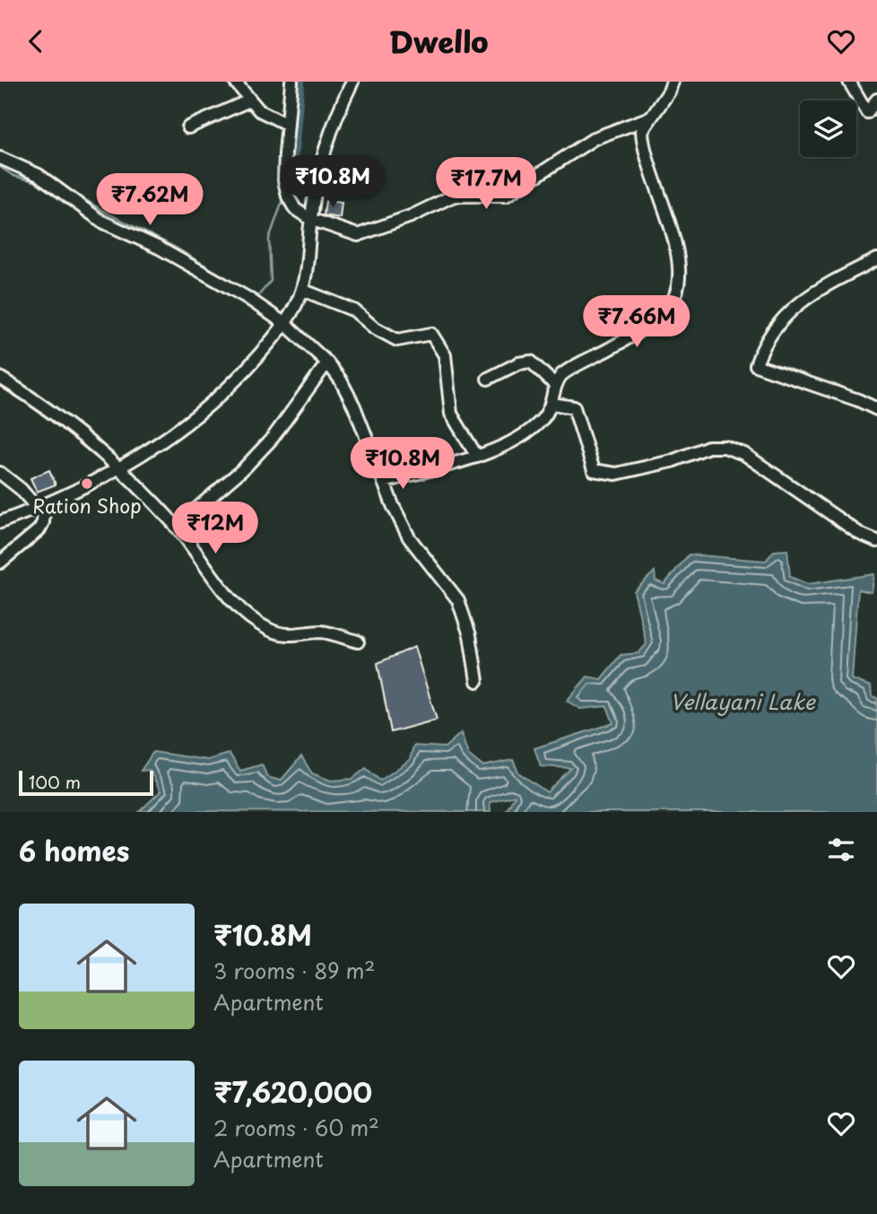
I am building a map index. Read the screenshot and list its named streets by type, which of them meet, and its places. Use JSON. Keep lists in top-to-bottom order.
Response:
{
  "water": ["Vellayani Lake"],
  "places": ["Ration Shop"],
  "scale_bar": "100 m",
  "page": {
    "header": "Dwello",
    "price": [
      "₹10.8M",
      "₹17.7M",
      "₹7.62M",
      "₹7.66M",
      "₹10.8M",
      "₹12M"
    ],
    "scale": "100 m",
    "heading": "6 homes",
    "list": [
      {
        "name": "₹10.8M",
        "note": "3 rooms · 89 m² · Apartment"
      },
      {
        "name": "₹7,620,000",
        "note": "2 rooms · 60 m² · Apartment"
      }
    ]
  }
}
